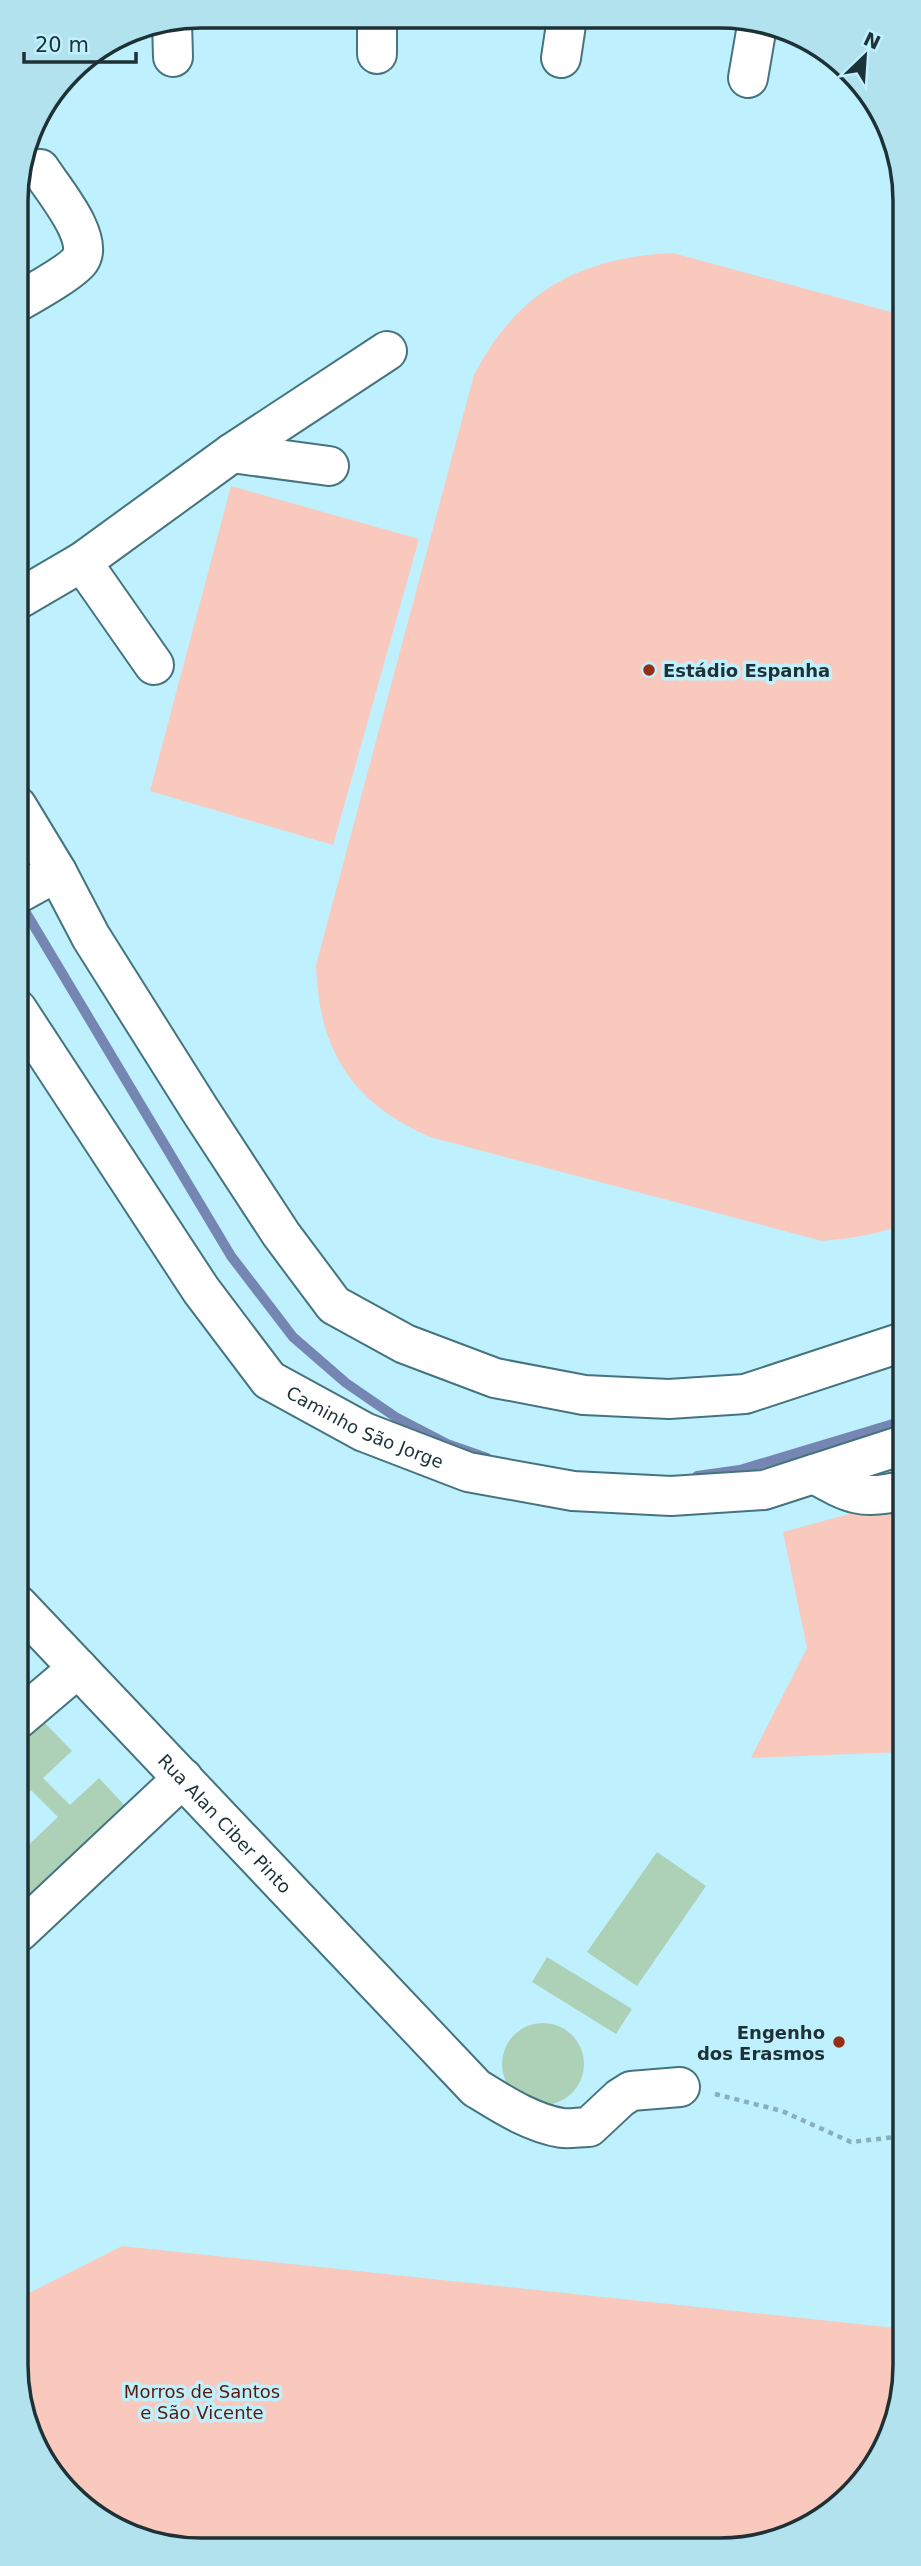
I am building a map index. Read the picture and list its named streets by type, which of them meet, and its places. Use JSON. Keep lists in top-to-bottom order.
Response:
{
  "streets": {
    "street": ["Caminho São Jorge", "Rua Alan Ciber Pinto"]
  },
  "parks": ["Morros de Santos e São Vicente"],
  "places": ["Estádio Espanha", "Engenho dos Erasmos"],
  "scale_bar": "20 m",
  "north": "top right"
}
